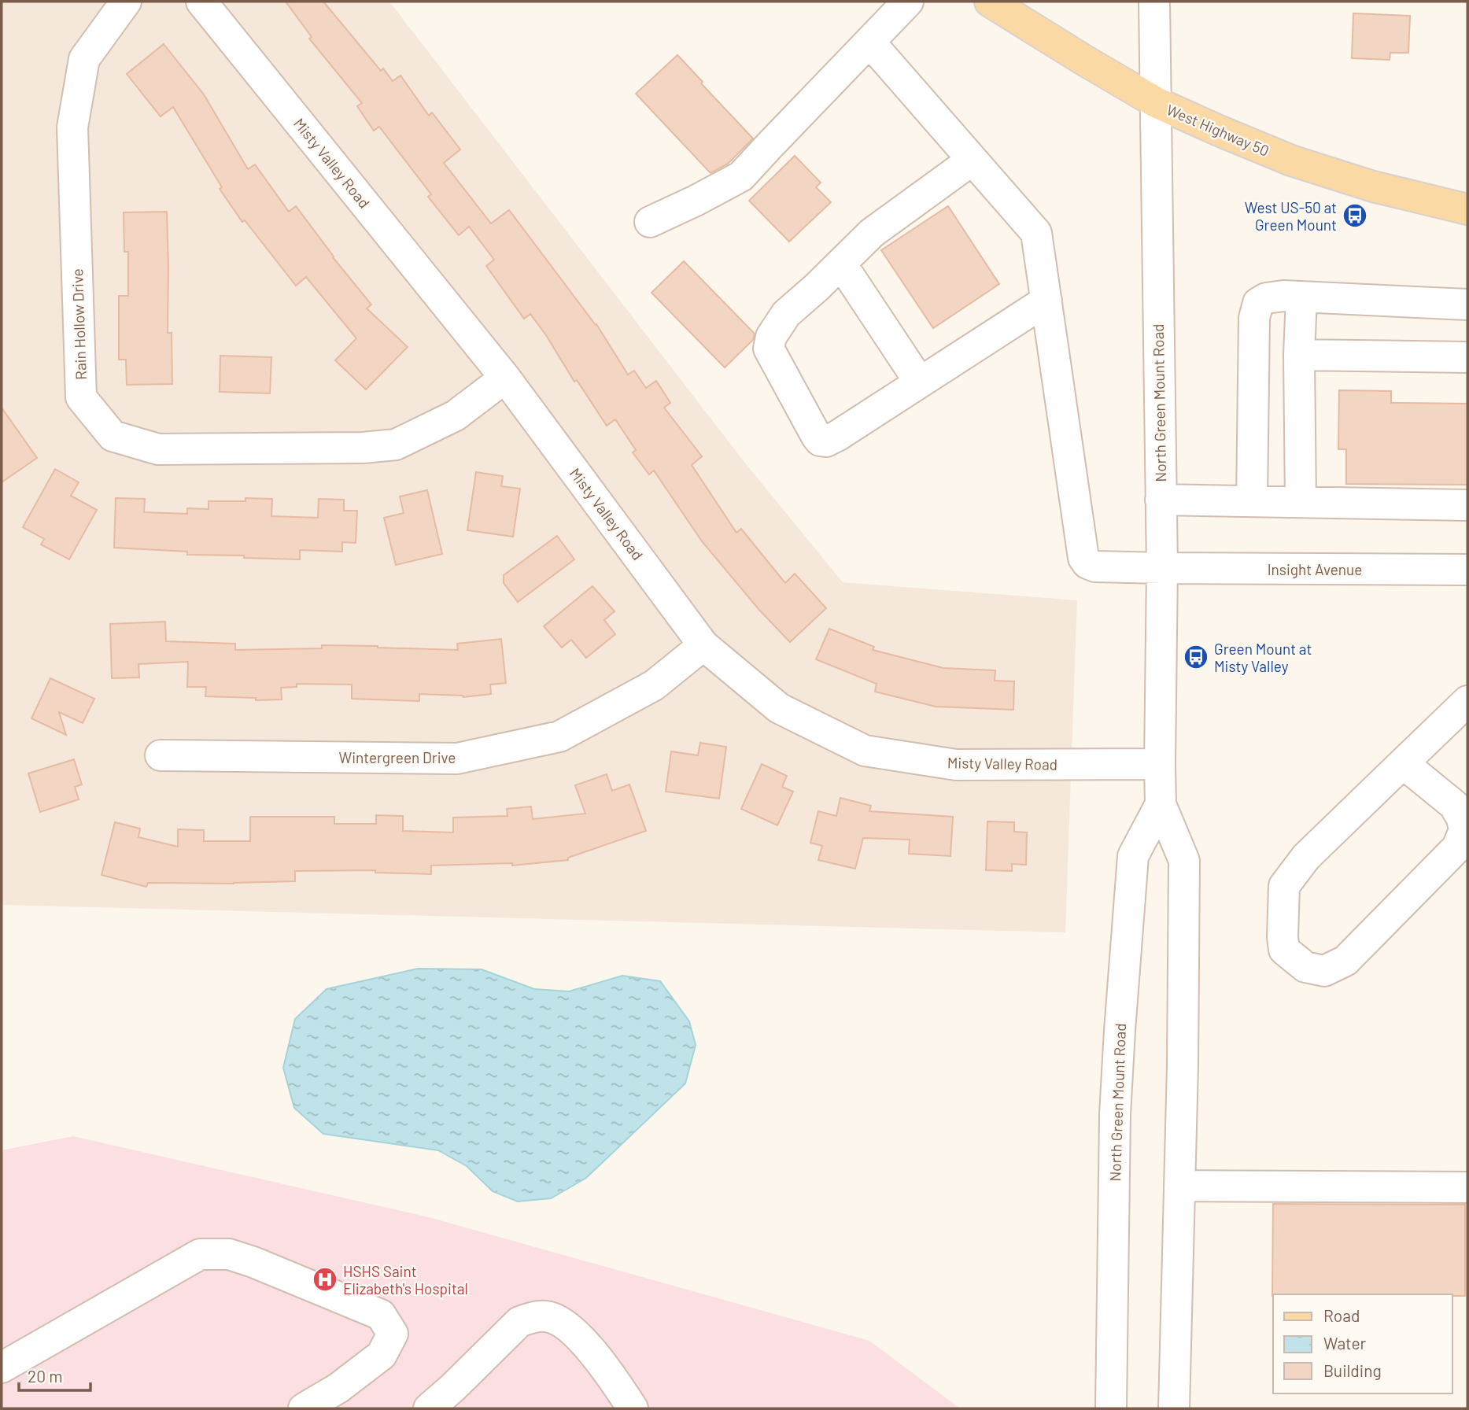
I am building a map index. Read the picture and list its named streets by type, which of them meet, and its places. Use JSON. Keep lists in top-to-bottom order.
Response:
{
  "streets": {
    "main road": ["West Highway 50"],
    "street": [
      "Misty Valley Road",
      "Rain Hollow Drive",
      "North Green Mount Road",
      "Insight Avenue",
      "Wintergreen Drive"
    ]
  },
  "crossings": [
    ["West Highway 50", "North Green Mount Road"],
    ["Misty Valley Road", "Rain Hollow Drive"],
    ["Misty Valley Road", "North Green Mount Road"],
    ["Misty Valley Road", "Wintergreen Drive"],
    ["North Green Mount Road", "Insight Avenue"]
  ],
  "places": {
    "bus stop": ["West US-50 at Green Mount", "Green Mount at Misty Valley"],
    "hospital": ["HSHS Saint Elizabeth's Hospital"]
  },
  "legend": ["Road", "Water", "Building"],
  "scale_bar": "20 m"
}
